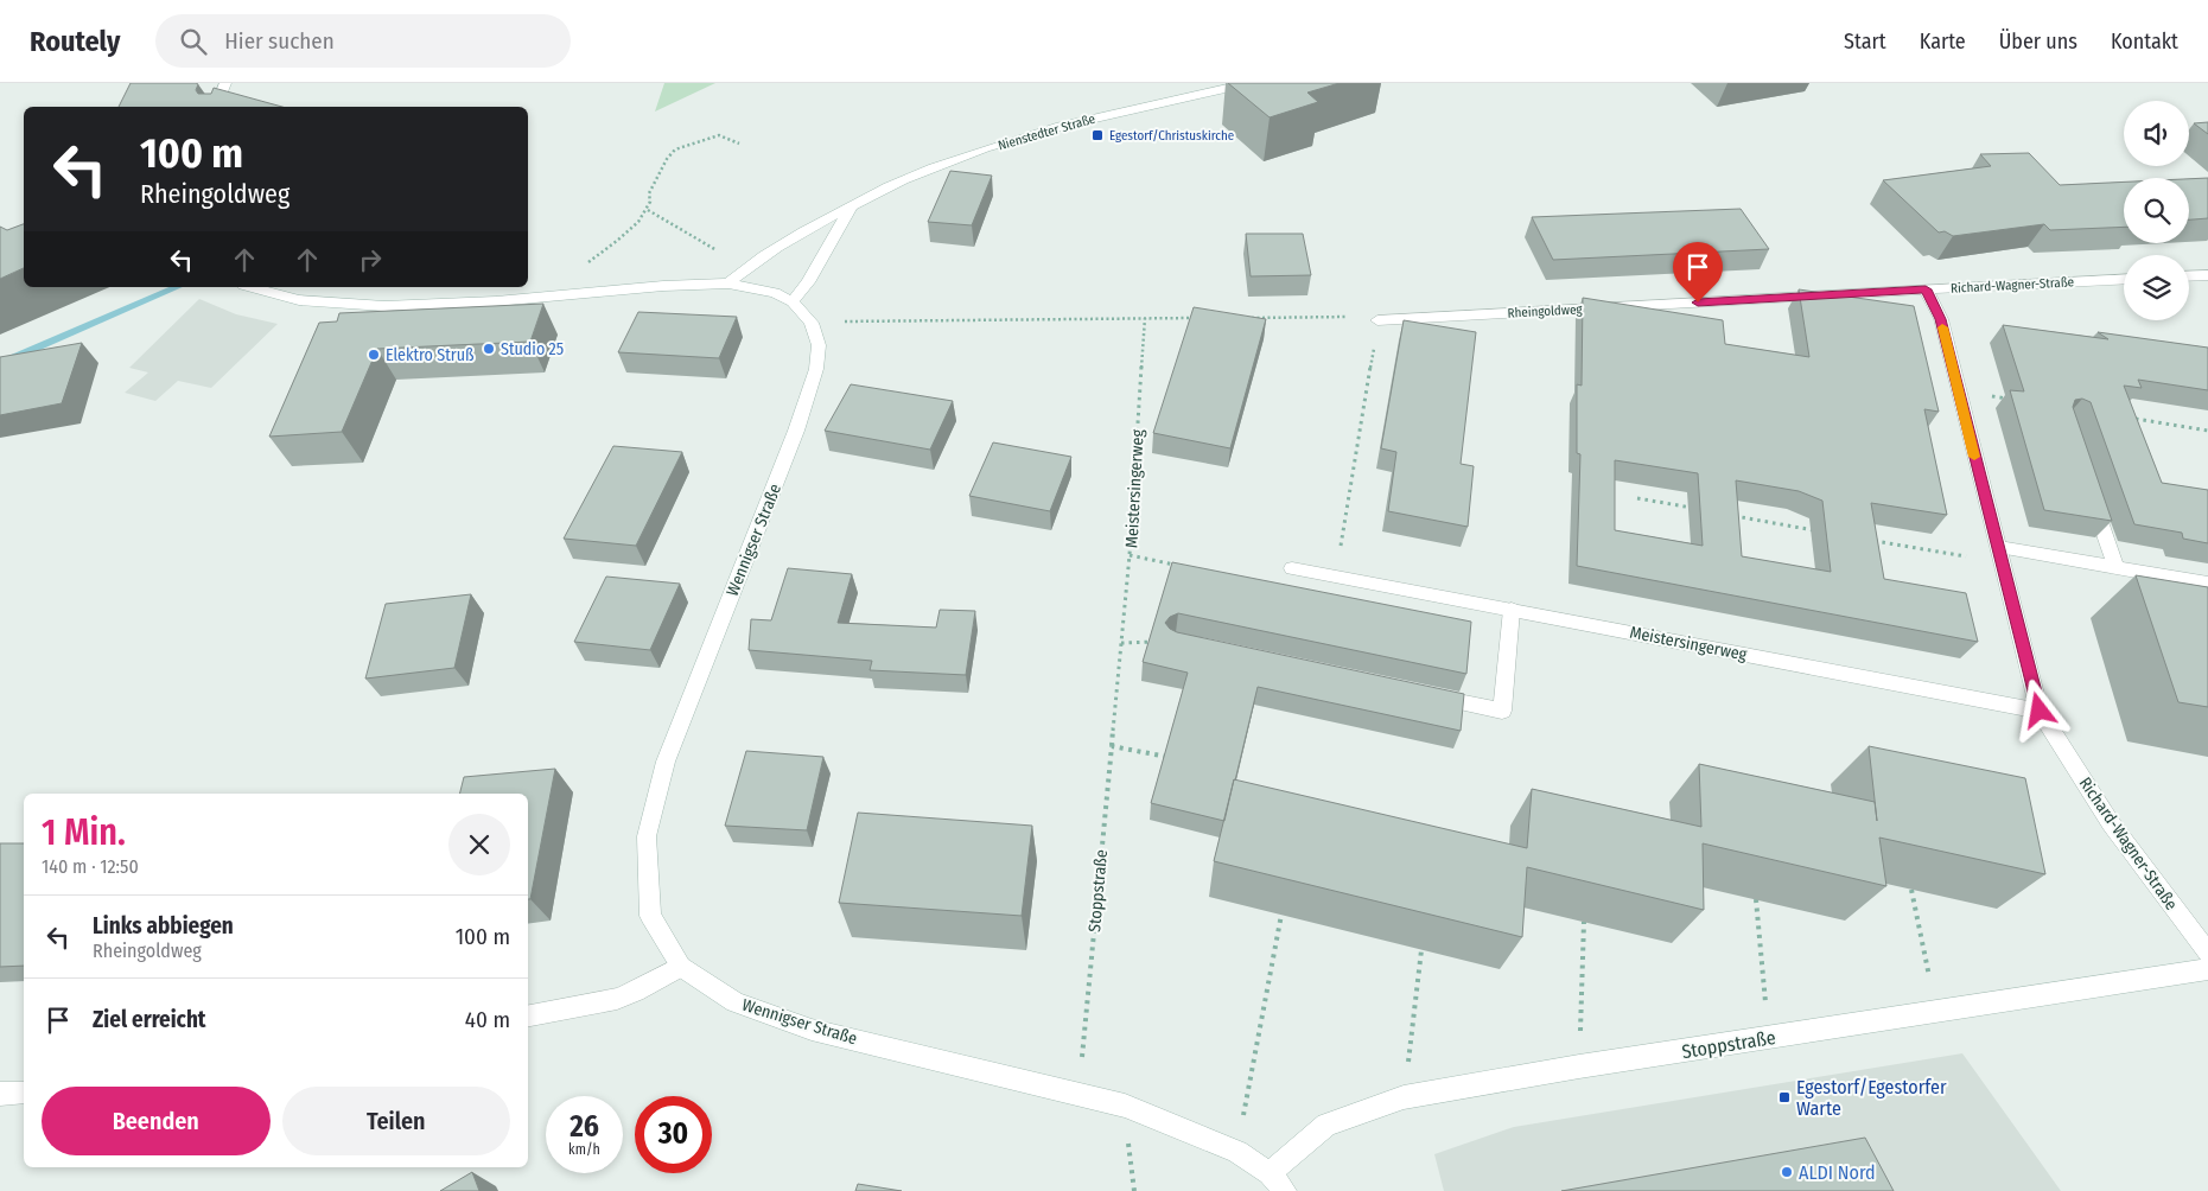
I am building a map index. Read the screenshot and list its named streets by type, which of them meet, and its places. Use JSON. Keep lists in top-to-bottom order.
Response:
{
  "streets": {
    "main road": [
      "Nienstedter Straße",
      "Richard-Wagner-Straße",
      "Rheingoldweg",
      "Meistersingerweg",
      "Wennigser Straße",
      "Stoppstraße"
    ]
  },
  "crossings": [
    ["Richard-Wagner-Straße", "Rheingoldweg"],
    ["Richard-Wagner-Straße", "Meistersingerweg"],
    ["Meistersingerweg", "Stoppstraße"],
    ["Wennigser Straße", "Stoppstraße"]
  ],
  "places": {
    "transit": ["Egestorf/Christuskirche", "Egestorf/Egestorfer Warte"],
    "other": ["Studio 25", "Elektro Struß", "ALDI Nord"]
  },
  "page": {
    "header": "Routely",
    "search": "Hier suchen",
    "nav": [
      "Start",
      "Karte",
      "Über uns",
      "Kontakt"
    ],
    "turn": ["100 m", "Rheingoldweg"],
    "heading": ["1 Min.", "140 m · 12:50"],
    "list": [
      {
        "name": "Links abbiegen",
        "note": "Rheingoldweg",
        "value": "100 m"
      },
      {
        "name": "Ziel erreicht",
        "value": "40 m"
      }
    ],
    "buttons": ["Beenden", "Teilen"],
    "speed": "26 km/h",
    "limit": "30"
  }
}
